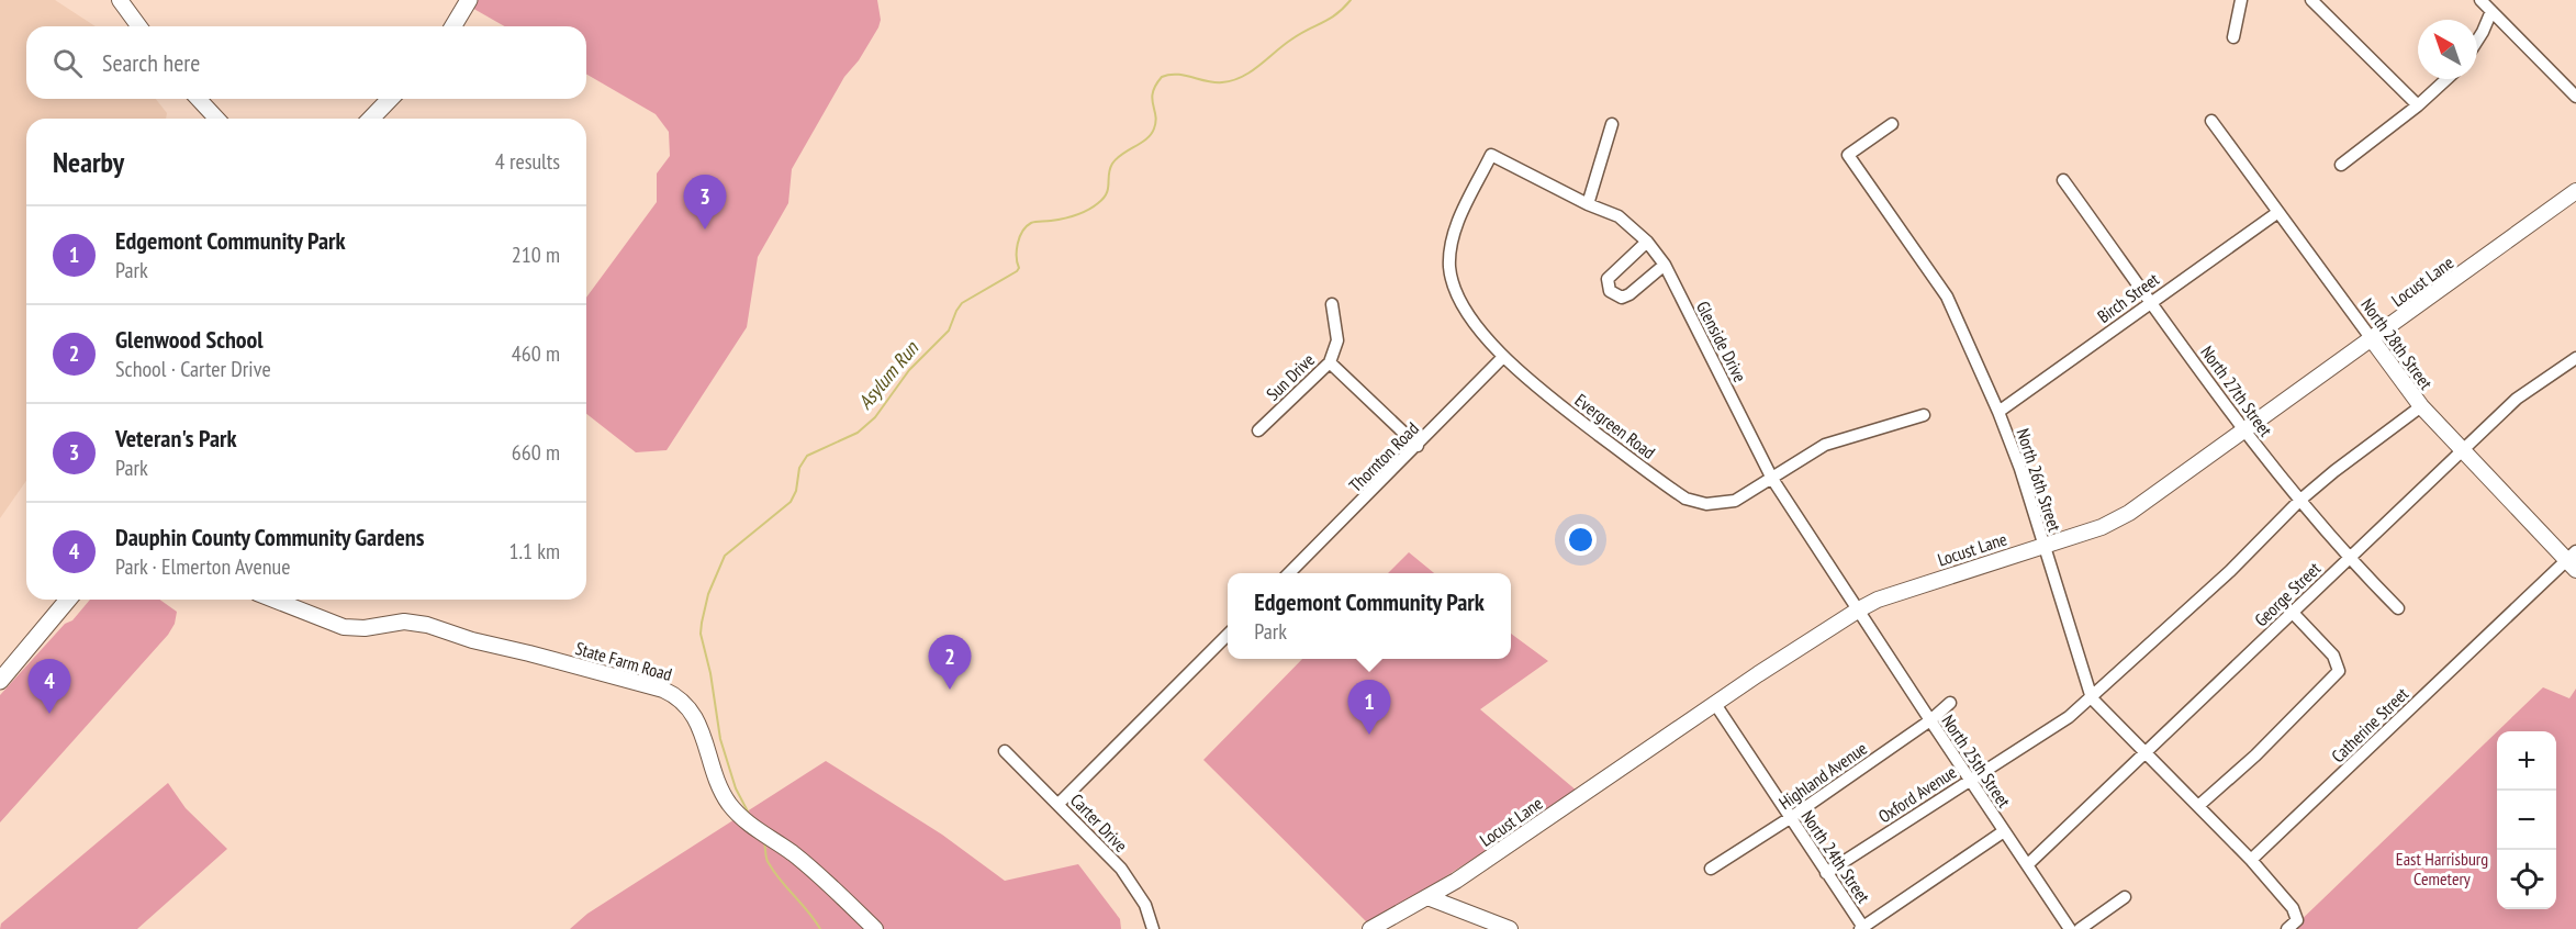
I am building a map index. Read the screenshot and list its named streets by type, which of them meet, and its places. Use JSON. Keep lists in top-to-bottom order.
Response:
{
  "streets": {
    "street": [
      "Locust Lane",
      "Birch Street",
      "Glenside Drive",
      "North 28th Street",
      "Sun Drive",
      "North 27th Street",
      "Evergreen Road",
      "Thornton Road",
      "North 26th Street",
      "George Street",
      "State Farm Road",
      "Catherine Street",
      "North 25th Street",
      "Highland Avenue",
      "Oxford Avenue",
      "Carter Drive",
      "North 24th Street"
    ]
  },
  "crossings": [
    ["Locust Lane", "Glenside Drive"],
    ["Locust Lane", "North 28th Street"],
    ["Locust Lane", "North 27th Street"],
    ["Locust Lane", "North 26th Street"],
    ["Locust Lane", "North 25th Street"],
    ["Locust Lane", "North 24th Street"],
    ["Birch Street", "North 28th Street"],
    ["Birch Street", "North 27th Street"],
    ["Birch Street", "North 26th Street"],
    ["Glenside Drive", "Evergreen Road"],
    ["Glenside Drive", "North 25th Street"],
    ["North 28th Street", "George Street"],
    ["North 28th Street", "Catherine Street"],
    ["North 27th Street", "George Street"],
    ["Evergreen Road", "Thornton Road"],
    ["North 26th Street", "George Street"],
    ["North 26th Street", "Catherine Street"],
    ["North 26th Street", "Oxford Avenue"],
    ["George Street", "North 25th Street"],
    ["North 25th Street", "Highland Avenue"],
    ["North 25th Street", "Oxford Avenue"],
    ["Highland Avenue", "North 24th Street"],
    ["Oxford Avenue", "North 24th Street"]
  ],
  "water": ["Asylum Run"],
  "parks": ["East Harrisburg Cemetery"],
  "north": "top left",
  "page": {
    "search": "Search here",
    "heading": ["Nearby", "4 results"],
    "pins": [
      "3",
      "2",
      "4",
      "1"
    ],
    "list": [
      {
        "mark": "1",
        "name": "Edgemont Community Park",
        "note": "Park",
        "value": "210 m"
      },
      {
        "mark": "2",
        "name": "Glenwood School",
        "note": "School · Carter Drive",
        "value": "460 m"
      },
      {
        "mark": "3",
        "name": "Veteran's Park",
        "note": "Park",
        "value": "660 m"
      },
      {
        "mark": "4",
        "name": "Dauphin County Community Gardens",
        "note": "Park · Elmerton Avenue",
        "value": "1.1 km"
      }
    ],
    "popup": ["Edgemont Community Park", "Park"],
    "map_buttons": ["+", "−"]
  }
}
